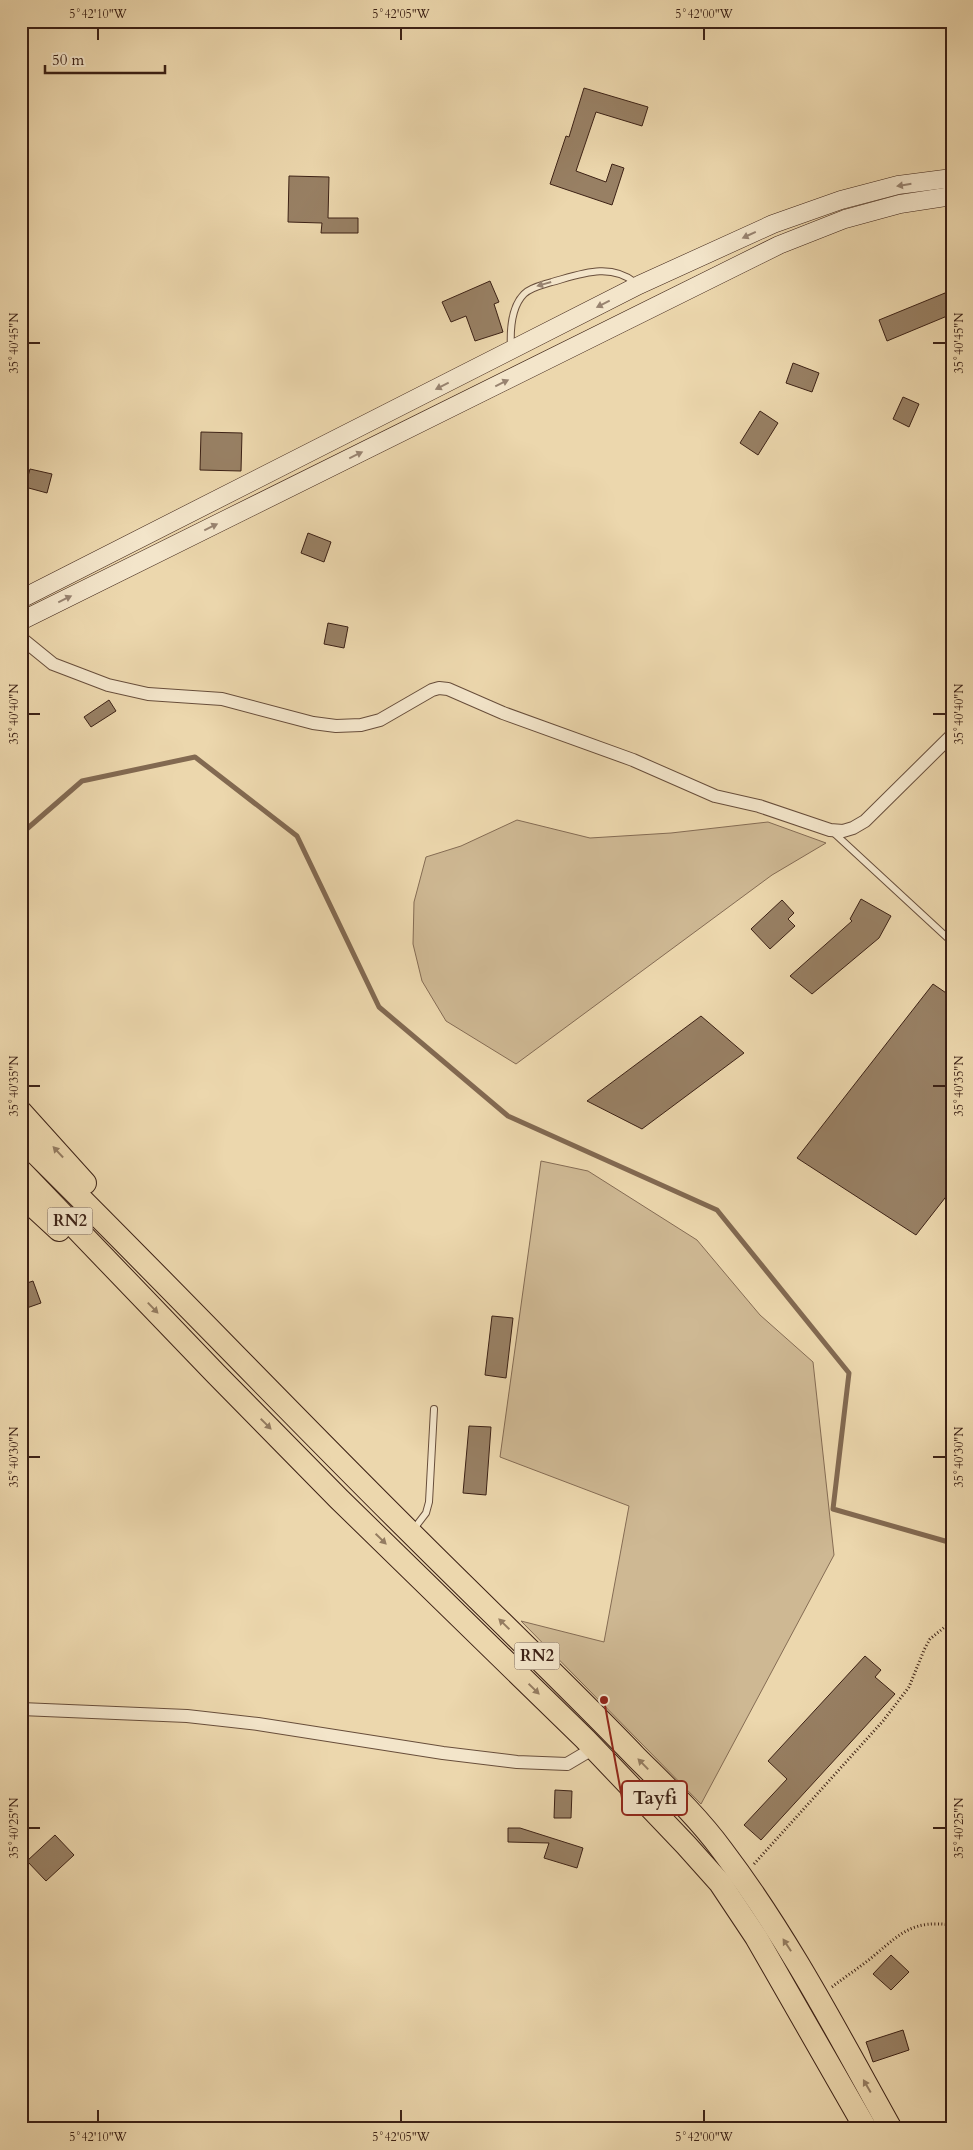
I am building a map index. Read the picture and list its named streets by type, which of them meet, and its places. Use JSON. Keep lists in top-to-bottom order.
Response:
{
  "streets": {
    "highway": ["RN2"]
  },
  "places": ["Tayfi"],
  "scale_bar": "50 m",
  "coordinates": [
    "5°42'10\"W",
    "5°42'05\"W",
    "5°42'00\"W",
    "35°40'45\"N",
    "35°40'40\"N",
    "35°40'35\"N",
    "35°40'30\"N",
    "35°40'25\"N"
  ]
}
